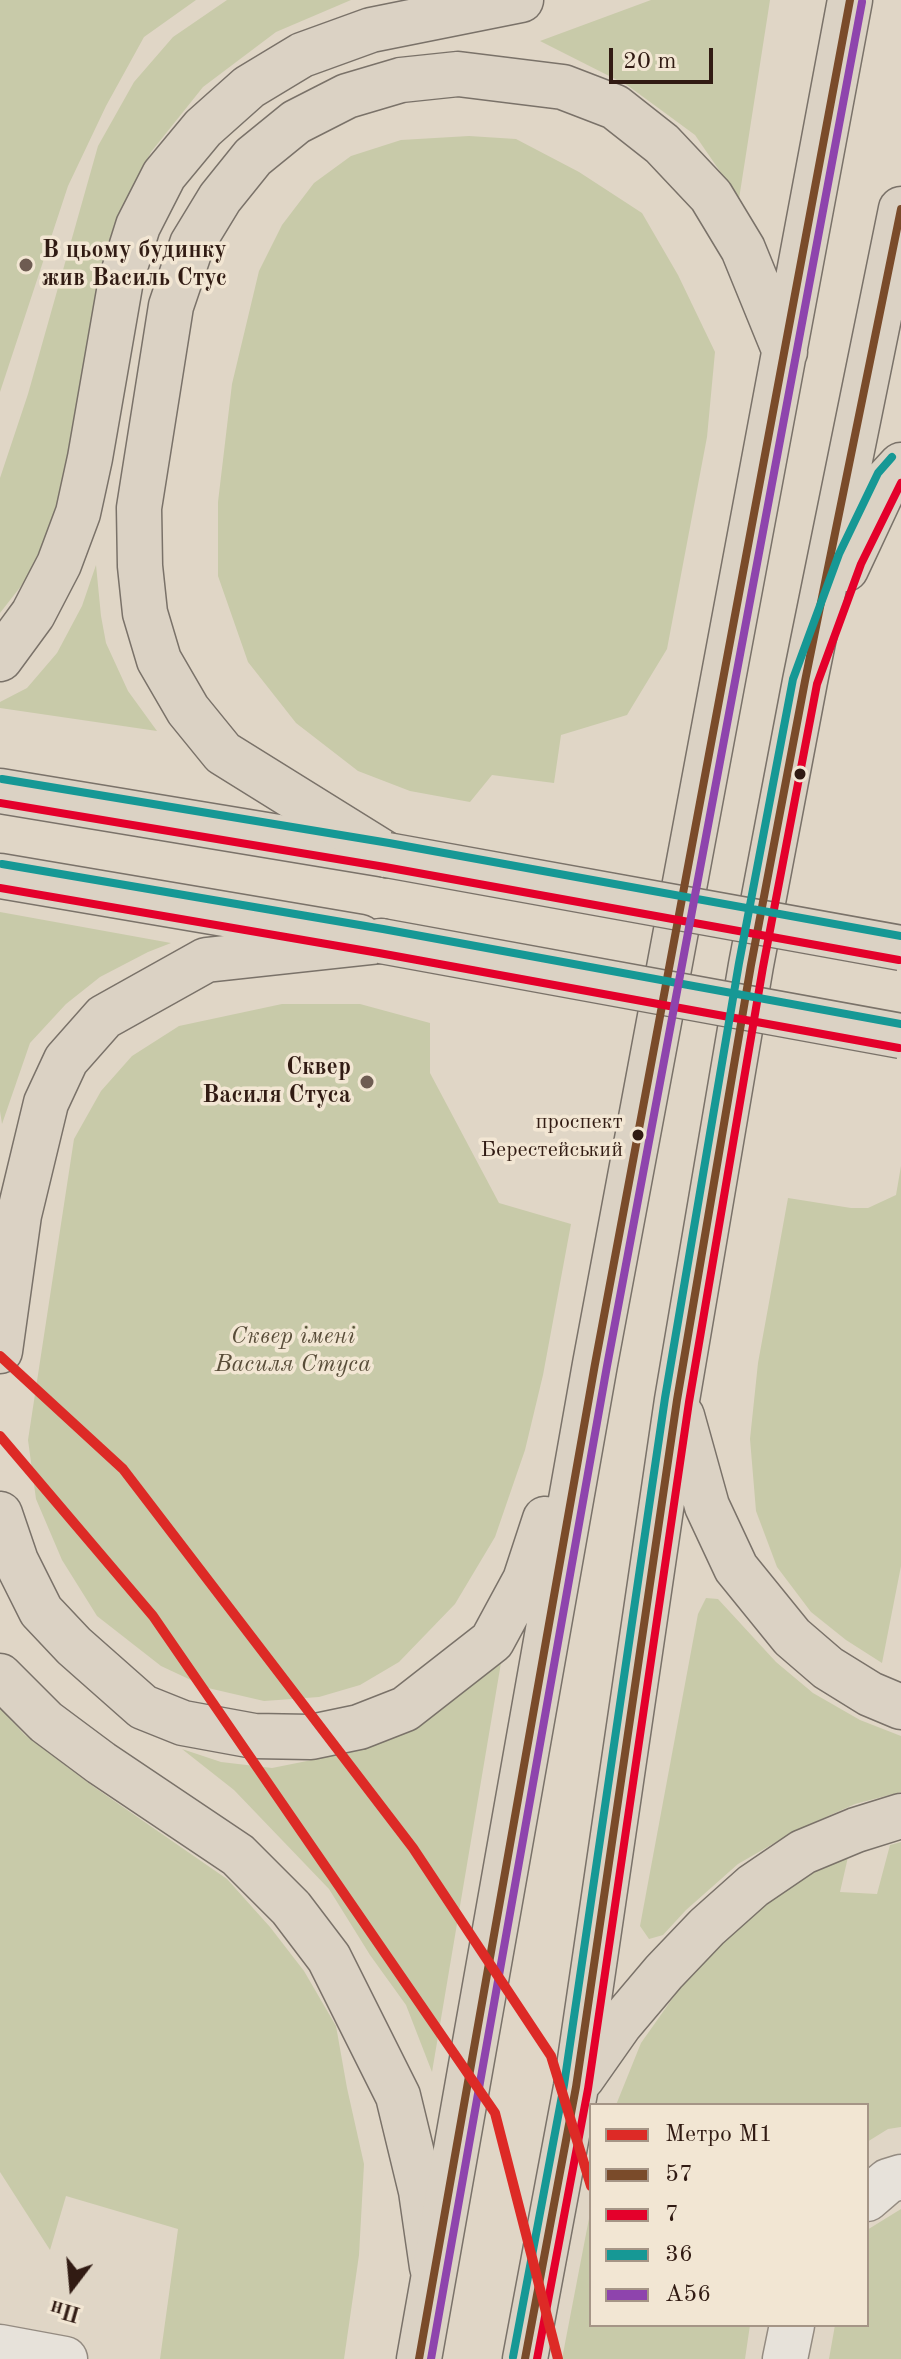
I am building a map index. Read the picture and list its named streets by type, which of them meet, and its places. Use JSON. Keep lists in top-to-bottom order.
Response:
{
  "parks": ["Сквер імені Василя Стуса"],
  "places": ["В цьому будинку жив Василь Стус", "Сквер Василя Стуса", "проспект Берестейський"],
  "lines": [
    "transit line 57",
    "transit line А56",
    "transit line 36",
    "transit line 7",
    "metro line M1"
  ],
  "legend": [
    "Метро M1",
    "57",
    "7",
    "36",
    "А56"
  ],
  "scale_bar": "20 m",
  "north": "bottom"
}
